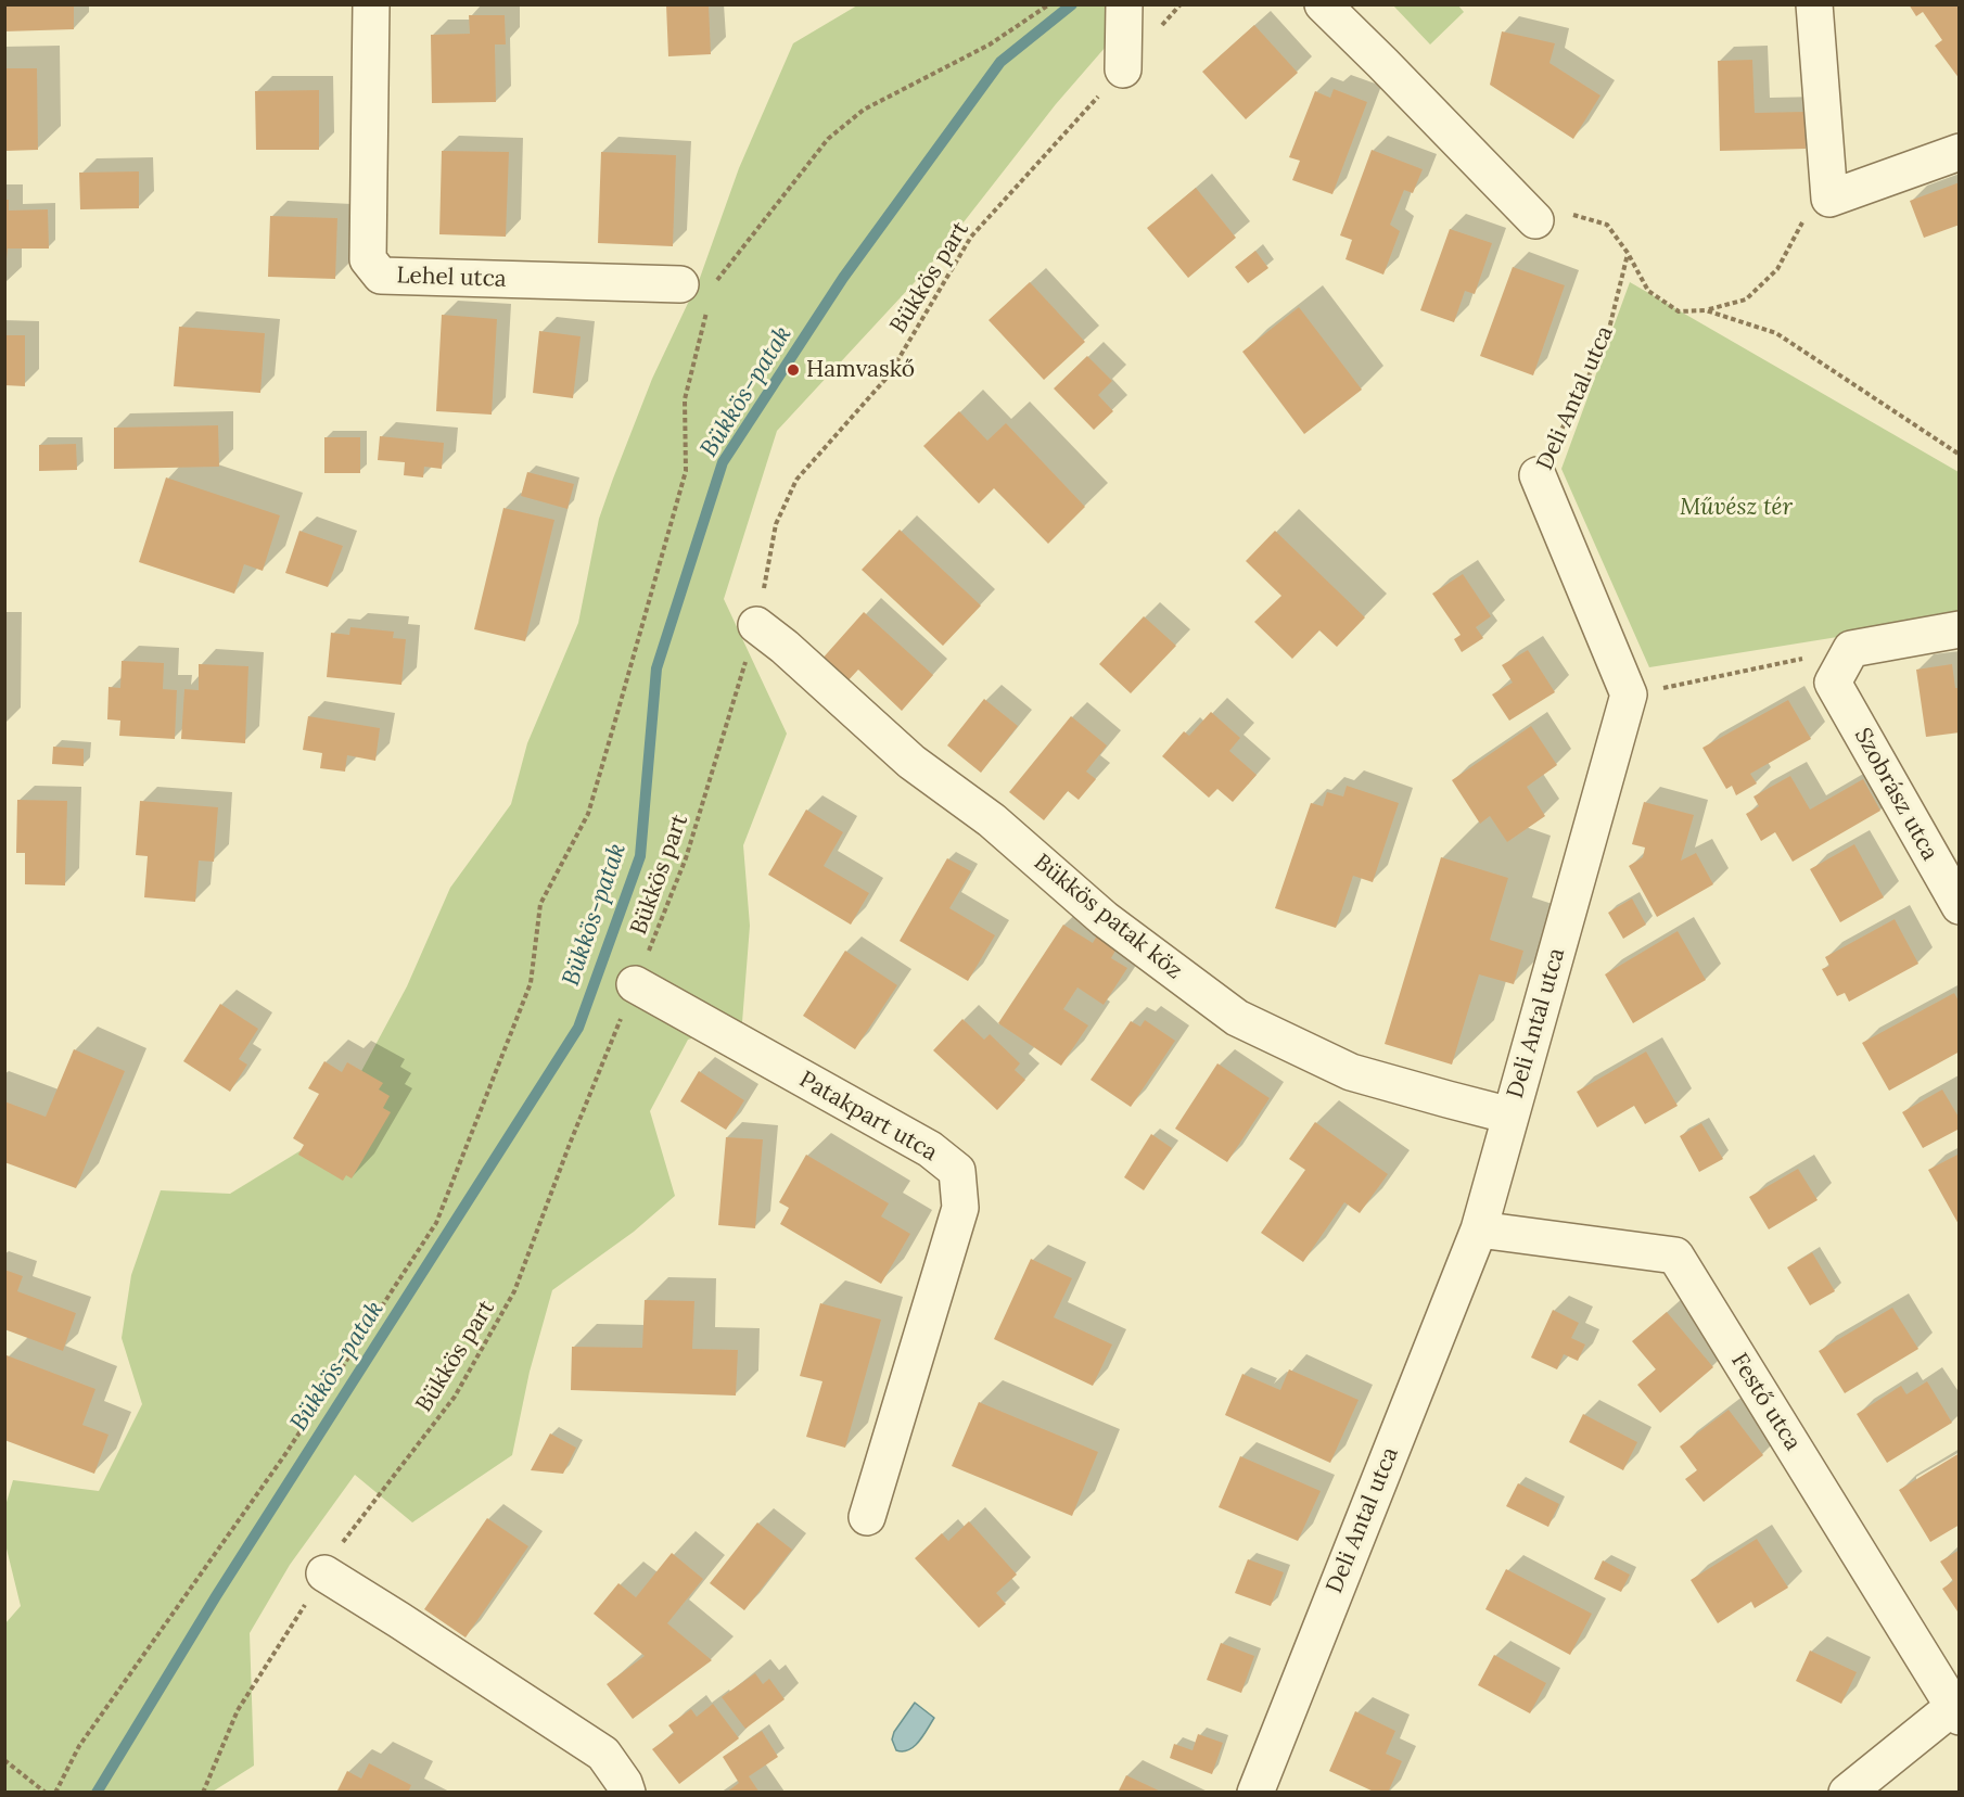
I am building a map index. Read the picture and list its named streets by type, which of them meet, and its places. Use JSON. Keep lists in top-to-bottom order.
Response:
{
  "streets": {
    "street": [
      "Lehel utca",
      "Deli Antal utca",
      "Szobrász utca",
      "Bükkös patak köz",
      "Patakpart utca",
      "Festő utca"
    ],
    "path": ["Bükkös part"]
  },
  "crossings": [
    ["Bükkös part", "Bükkös patak köz"],
    ["Bükkös part", "Patakpart utca"],
    ["Deli Antal utca", "Bükkös patak köz"],
    ["Deli Antal utca", "Festő utca"]
  ],
  "water": ["Bükkös-patak"],
  "parks": ["Művész tér"],
  "places": ["Hamvaskő"]
}
